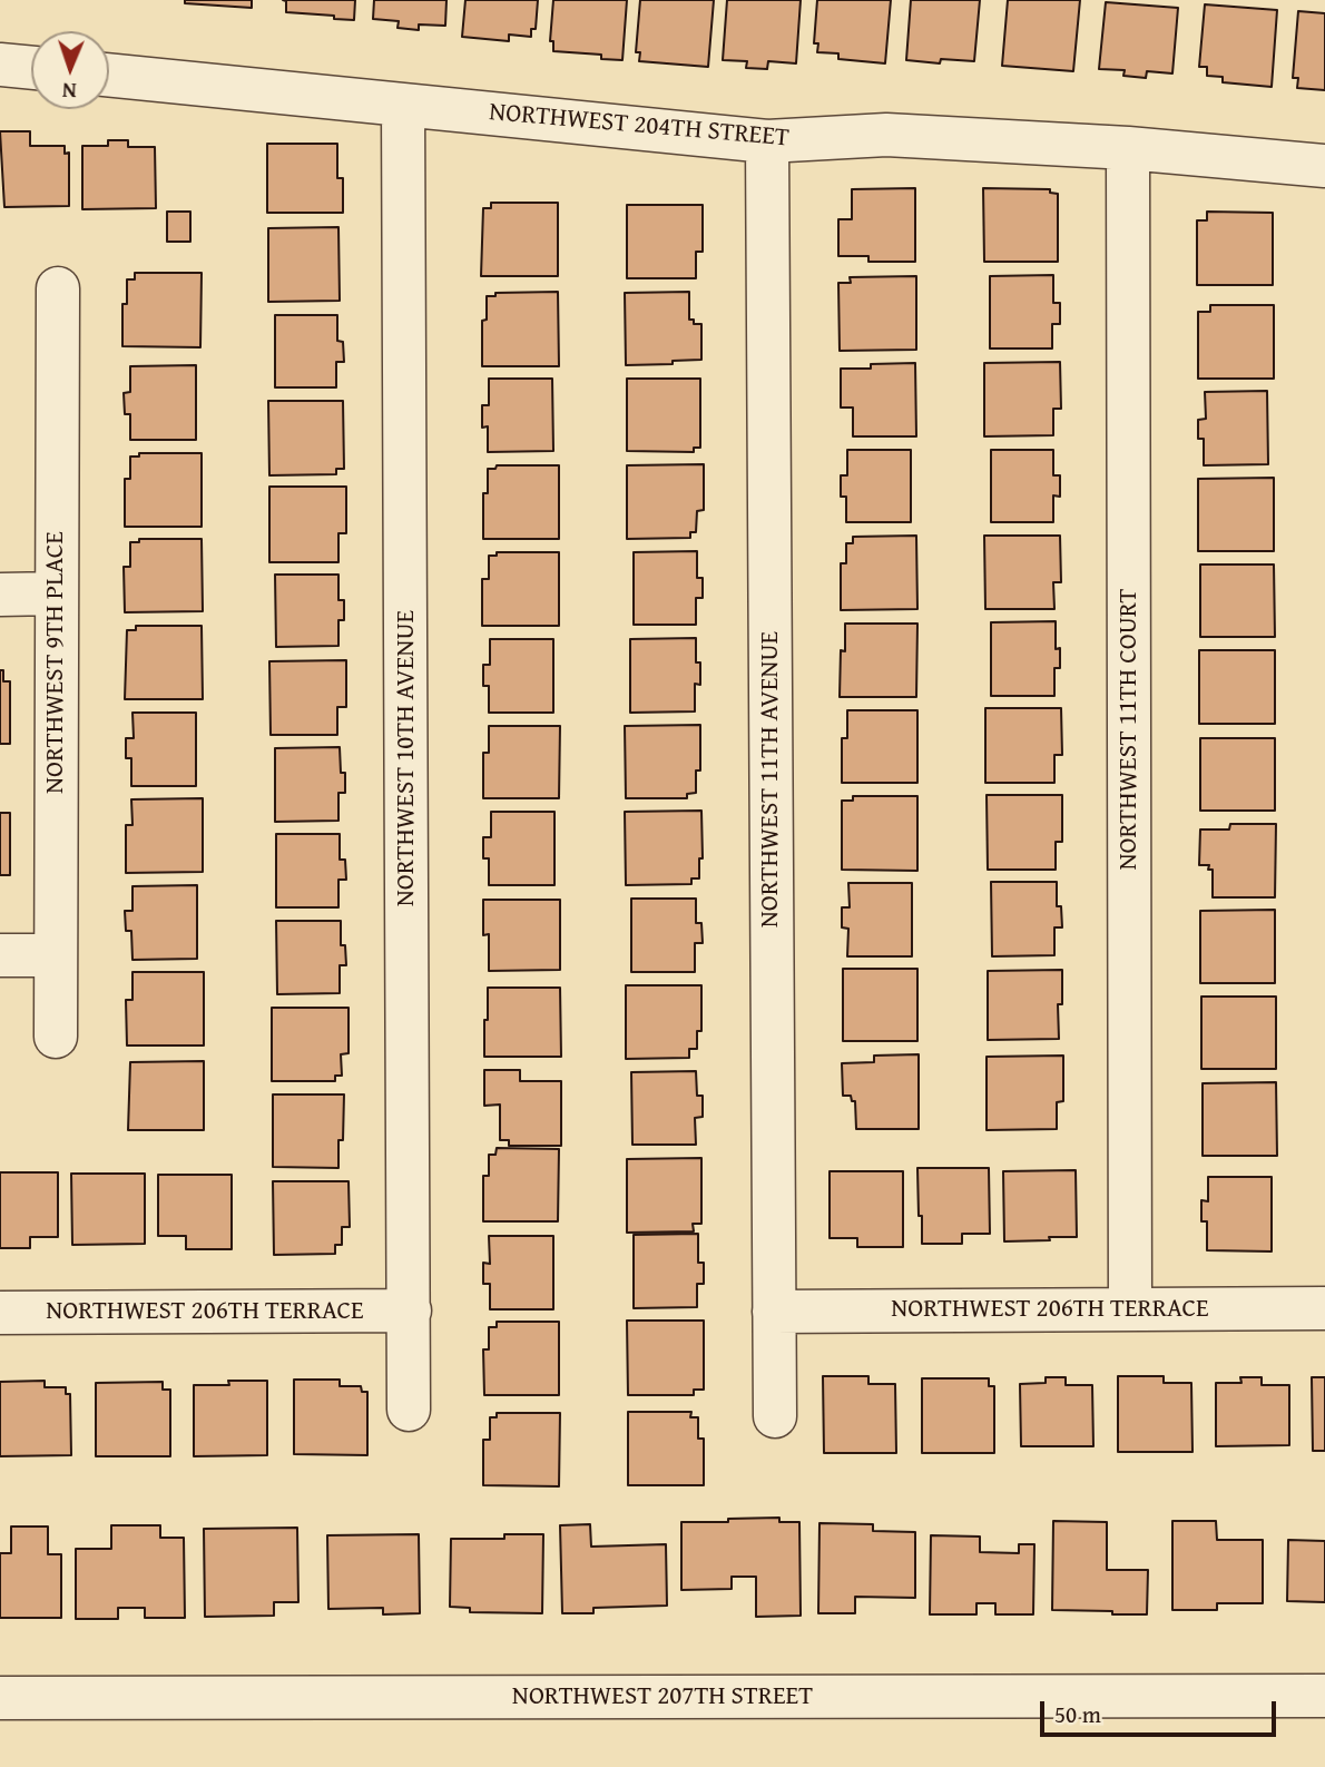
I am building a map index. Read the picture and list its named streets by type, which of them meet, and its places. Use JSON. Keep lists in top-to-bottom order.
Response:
{
  "streets": {
    "street": [
      "NORTHWEST 204TH STREET",
      "NORTHWEST 9TH PLACE",
      "NORTHWEST 11TH COURT",
      "NORTHWEST 10TH AVENUE",
      "NORTHWEST 11TH AVENUE",
      "NORTHWEST 206TH TERRACE",
      "NORTHWEST 207TH STREET"
    ]
  },
  "crossings": [
    ["NORTHWEST 204TH STREET", "NORTHWEST 11TH COURT"],
    ["NORTHWEST 204TH STREET", "NORTHWEST 10TH AVENUE"],
    ["NORTHWEST 204TH STREET", "NORTHWEST 11TH AVENUE"],
    ["NORTHWEST 11TH COURT", "NORTHWEST 206TH TERRACE"],
    ["NORTHWEST 10TH AVENUE", "NORTHWEST 206TH TERRACE"],
    ["NORTHWEST 11TH AVENUE", "NORTHWEST 206TH TERRACE"]
  ],
  "scale_bar": "50 m",
  "north": "bottom"
}
